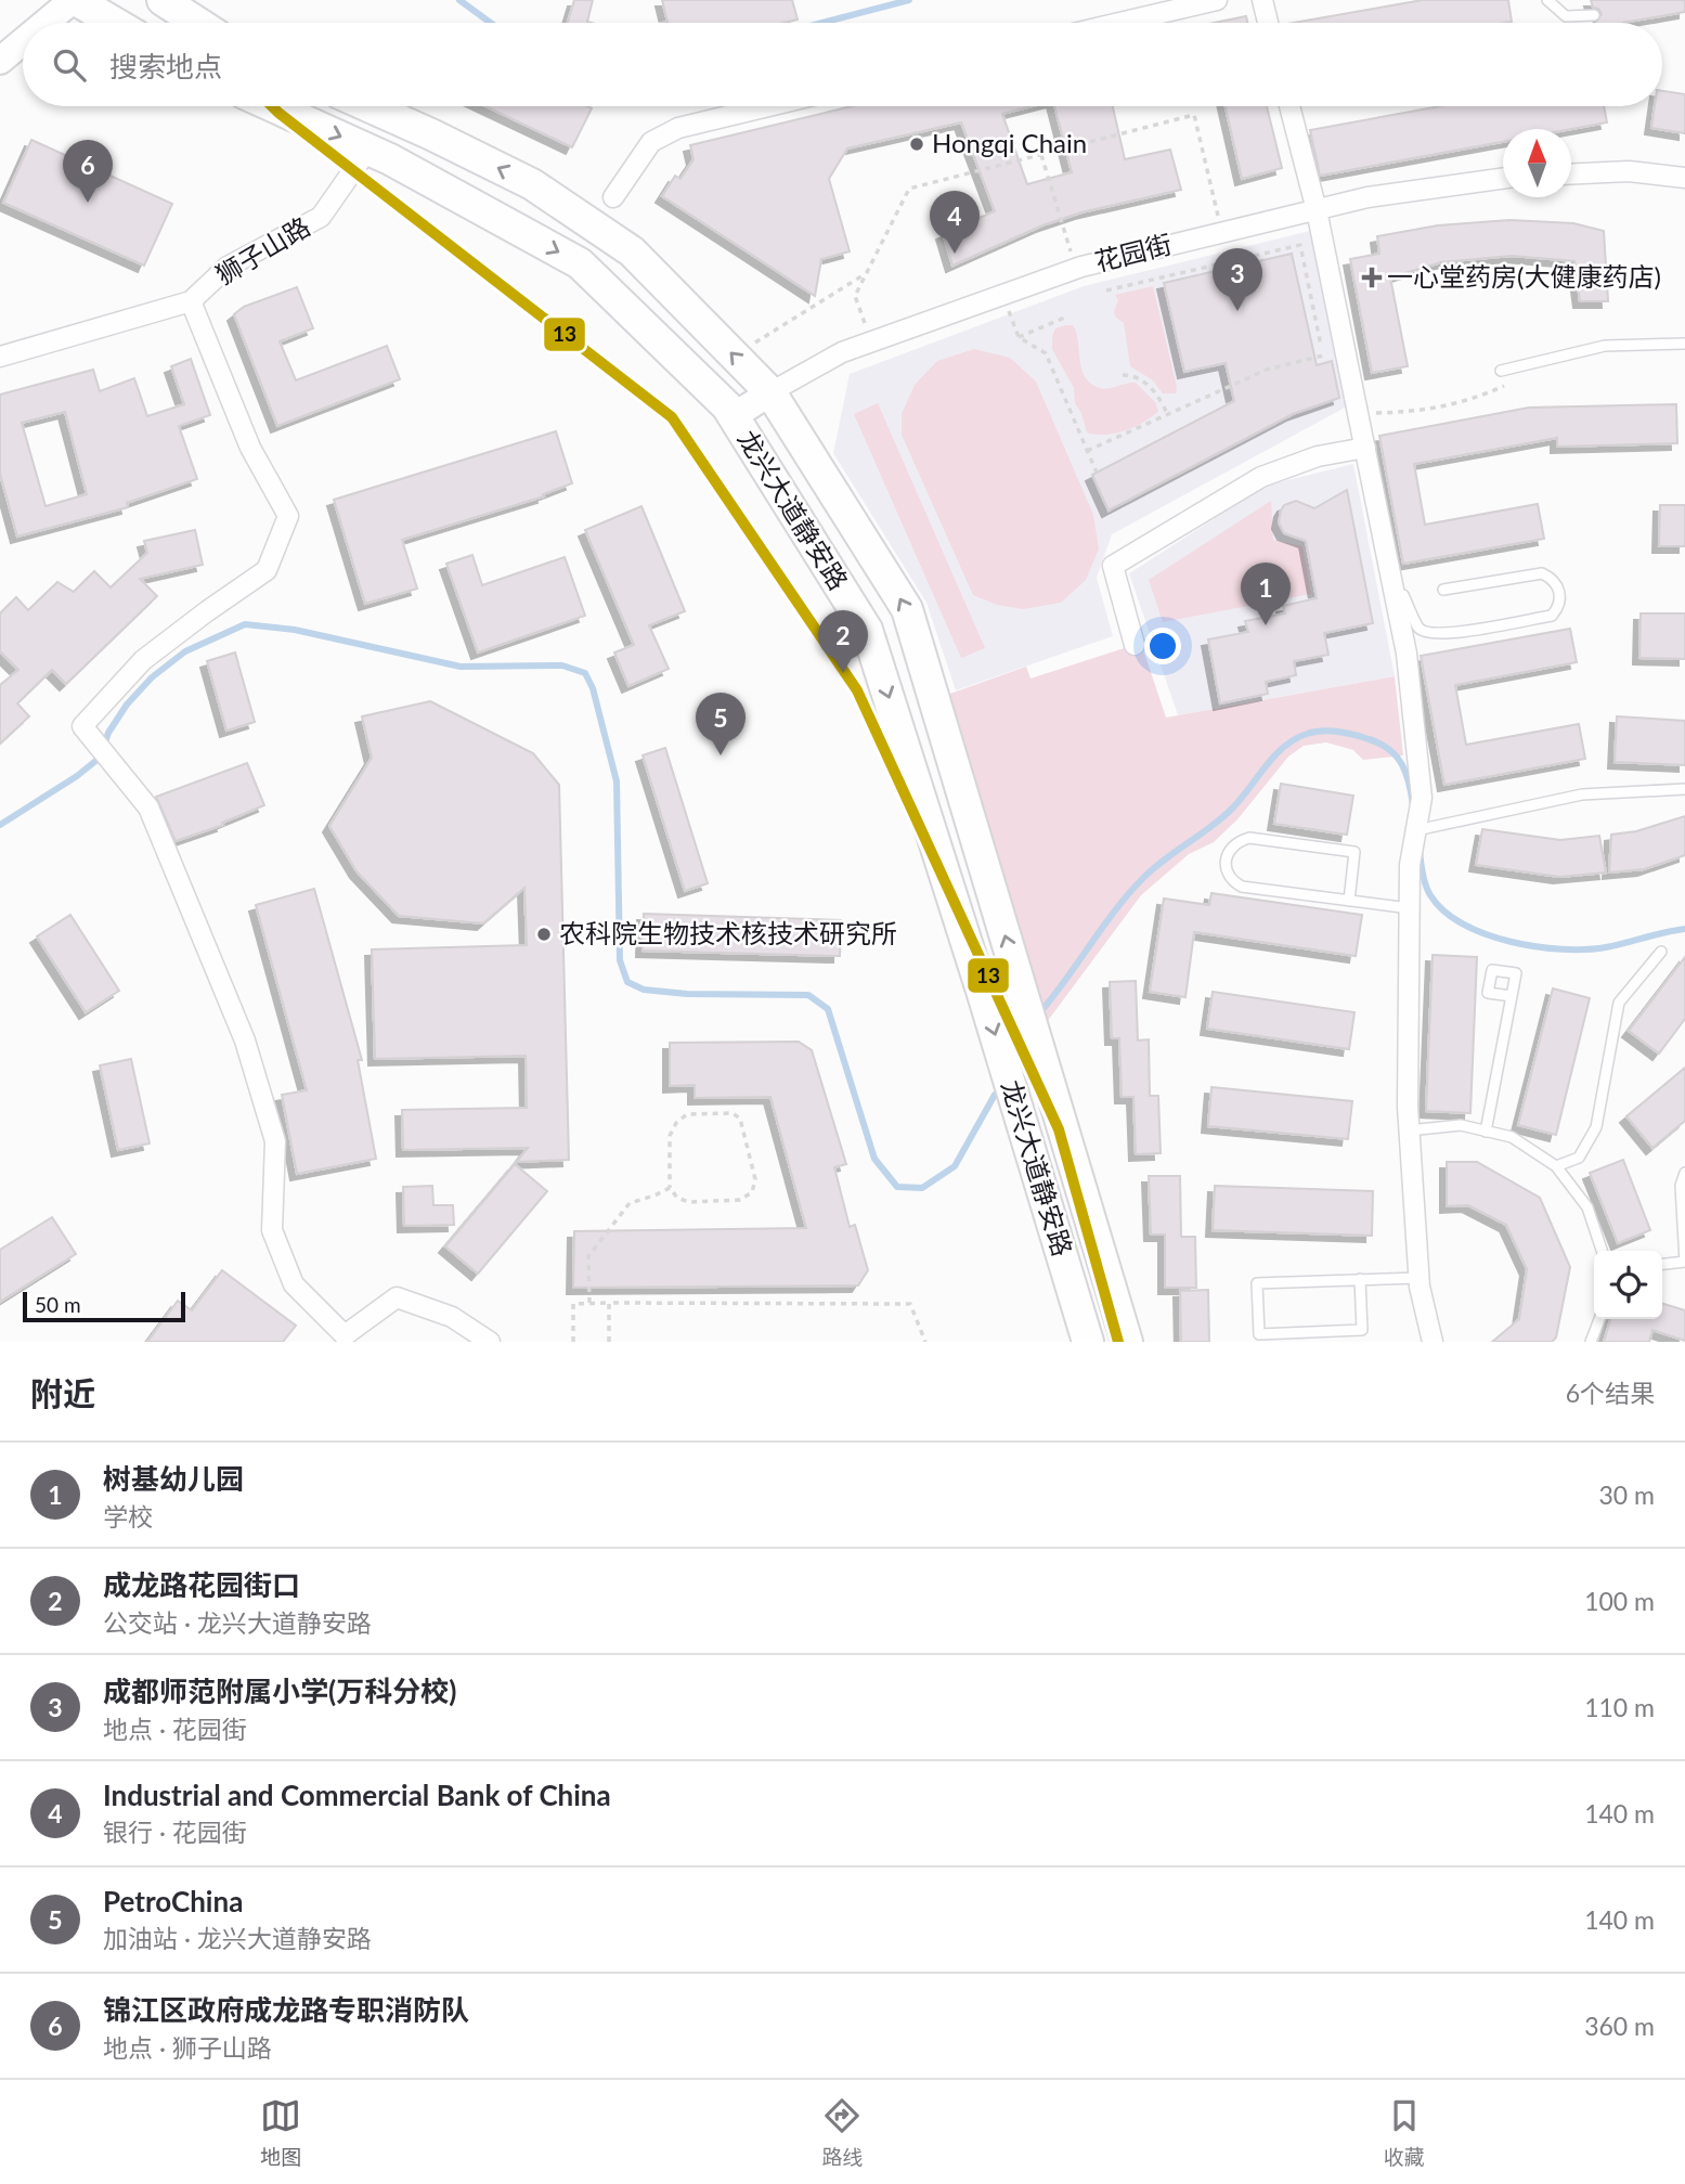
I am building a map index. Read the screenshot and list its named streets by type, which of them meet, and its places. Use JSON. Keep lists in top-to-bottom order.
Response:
{
  "streets": {
    "main road": ["龙兴大道静安路"],
    "street": ["狮子山路", "花园街"]
  },
  "crossings": [
    ["狮子山路", "龙兴大道静安路"],
    ["花园街", "龙兴大道静安路"]
  ],
  "places": {
    "other": ["Hongqi Chain", "农科院生物技术核技术研究所"],
    "health": ["一心堂药房(大健康药店)"]
  },
  "lines": ["transit line 13"],
  "scale_bar": "50 m",
  "north": "top",
  "page": {
    "search": "搜索地点",
    "pins": [
      "6",
      "4",
      "3",
      "1",
      "2",
      "5"
    ],
    "scale": "50 m",
    "heading": ["附近", "6个结果"],
    "list": [
      {
        "mark": "1",
        "name": "树基幼儿园",
        "note": "学校",
        "value": "30 m"
      },
      {
        "mark": "2",
        "name": "成龙路花园街口",
        "note": "公交站 · 龙兴大道静安路",
        "value": "100 m"
      },
      {
        "mark": "3",
        "name": "成都师范附属小学(万科分校)",
        "note": "地点 · 花园街",
        "value": "110 m"
      },
      {
        "mark": "4",
        "name": "Industrial and Commercial Bank of China",
        "note": "银行 · 花园街",
        "value": "140 m"
      },
      {
        "mark": "5",
        "name": "PetroChina",
        "note": "加油站 · 龙兴大道静安路",
        "value": "140 m"
      },
      {
        "mark": "6",
        "name": "锦江区政府成龙路专职消防队",
        "note": "地点 · 狮子山路",
        "value": "360 m"
      }
    ],
    "nav": ["地图", "路线", "收藏"]
  }
}
